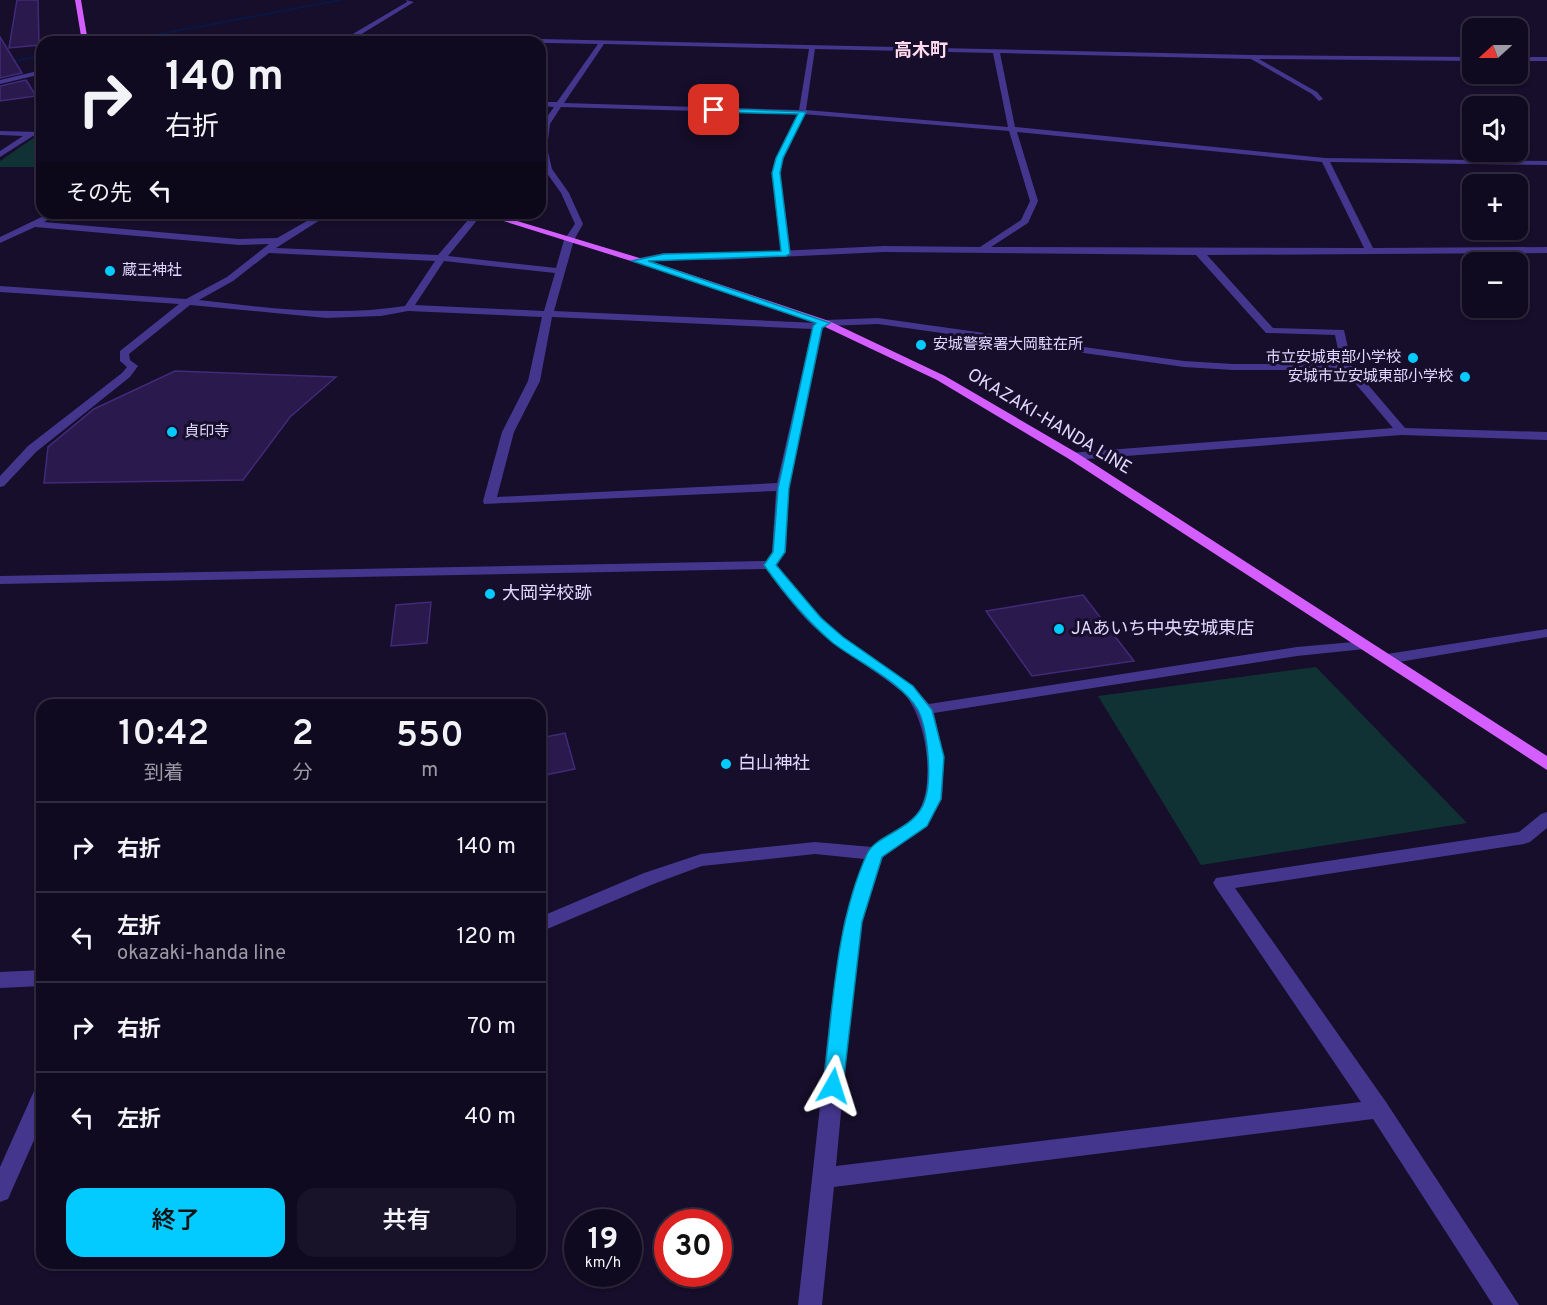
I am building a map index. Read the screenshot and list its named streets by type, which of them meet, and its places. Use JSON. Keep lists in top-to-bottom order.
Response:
{
  "streets": {
    "main road": ["OKAZAKI-HANDA LINE"]
  },
  "districts": ["高木町"],
  "places": [
    "蔵王神社",
    "安城警察署大岡駐在所",
    "市立安城東部小学校",
    "安城市立安城東部小学校",
    "貞印寺",
    "大岡学校跡",
    "JAあいち中央安城東店",
    "白山神社"
  ],
  "north": "left",
  "page": {
    "map_buttons": ["+", "−"],
    "turn": ["140 m", "右折"],
    "then": "その先",
    "eta": [
      "10:42",
      "到着",
      "2",
      "分",
      "550",
      "m"
    ],
    "list": [
      {
        "name": "右折",
        "value": "140 m"
      },
      {
        "name": "左折",
        "note": "okazaki-handa line",
        "value": "120 m"
      },
      {
        "name": "右折",
        "value": "70 m"
      },
      {
        "name": "左折",
        "value": "40 m"
      }
    ],
    "buttons": ["終了", "共有"],
    "speed": "19 km/h",
    "limit": "30"
  }
}
